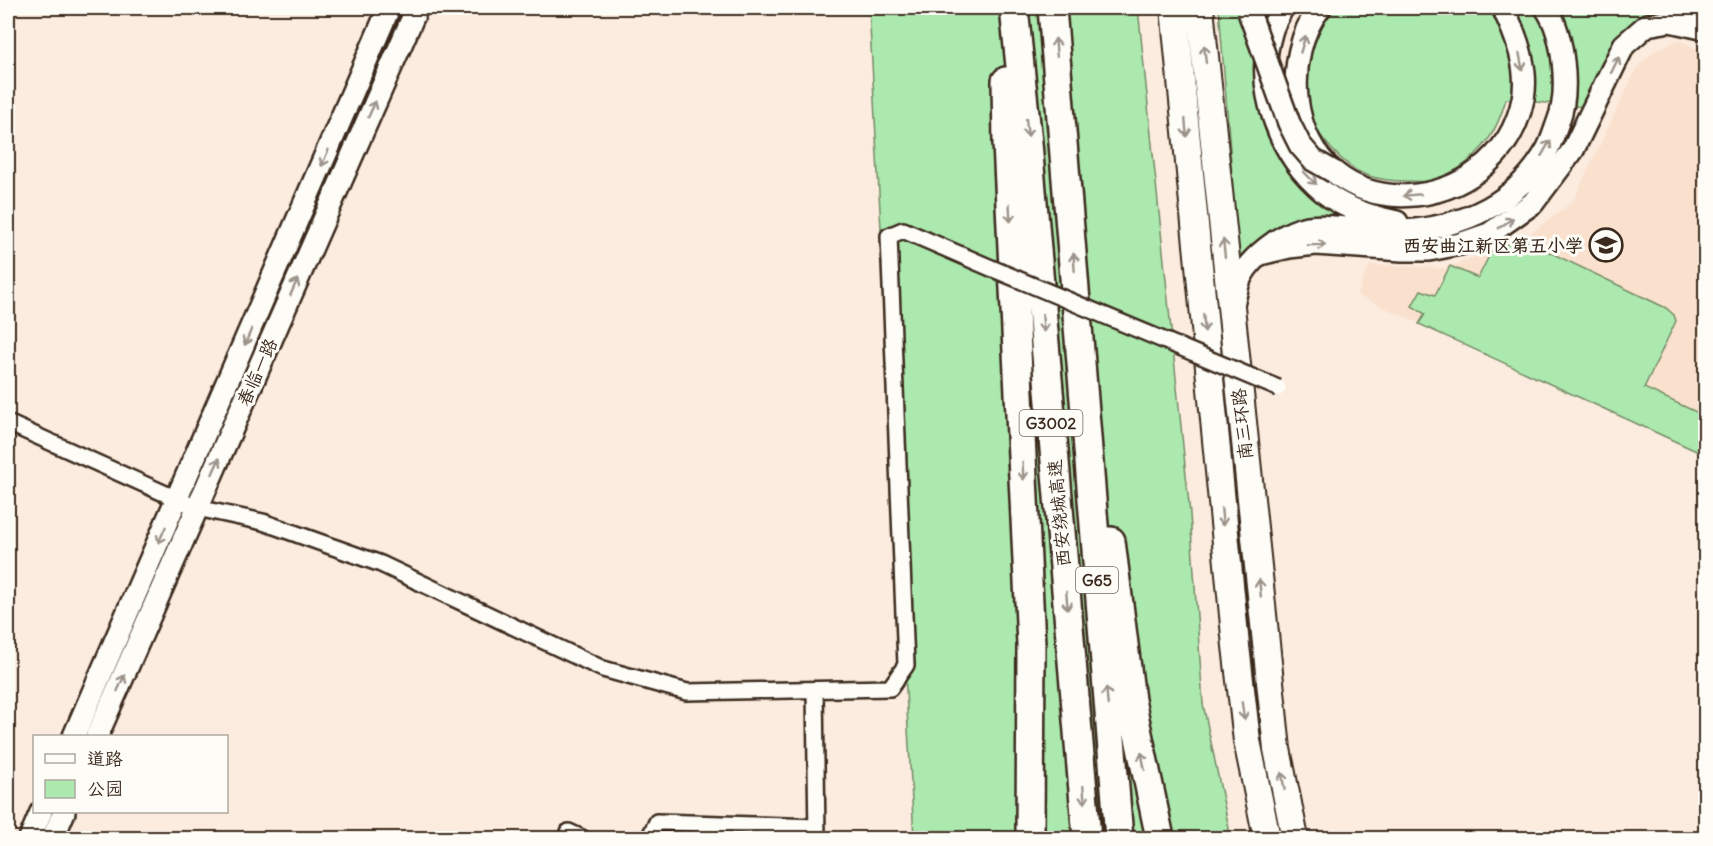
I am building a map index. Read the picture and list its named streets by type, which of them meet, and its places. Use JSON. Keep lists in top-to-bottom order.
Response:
{
  "streets": {
    "highway": [
      "G3002",
      "南三环路",
      "西安绕城高速",
      "G65"
    ],
    "main road": ["春临一路"]
  },
  "places": {
    "school or university": ["西安曲江新区第五小学"]
  },
  "legend": ["道路", "公园"]
}
